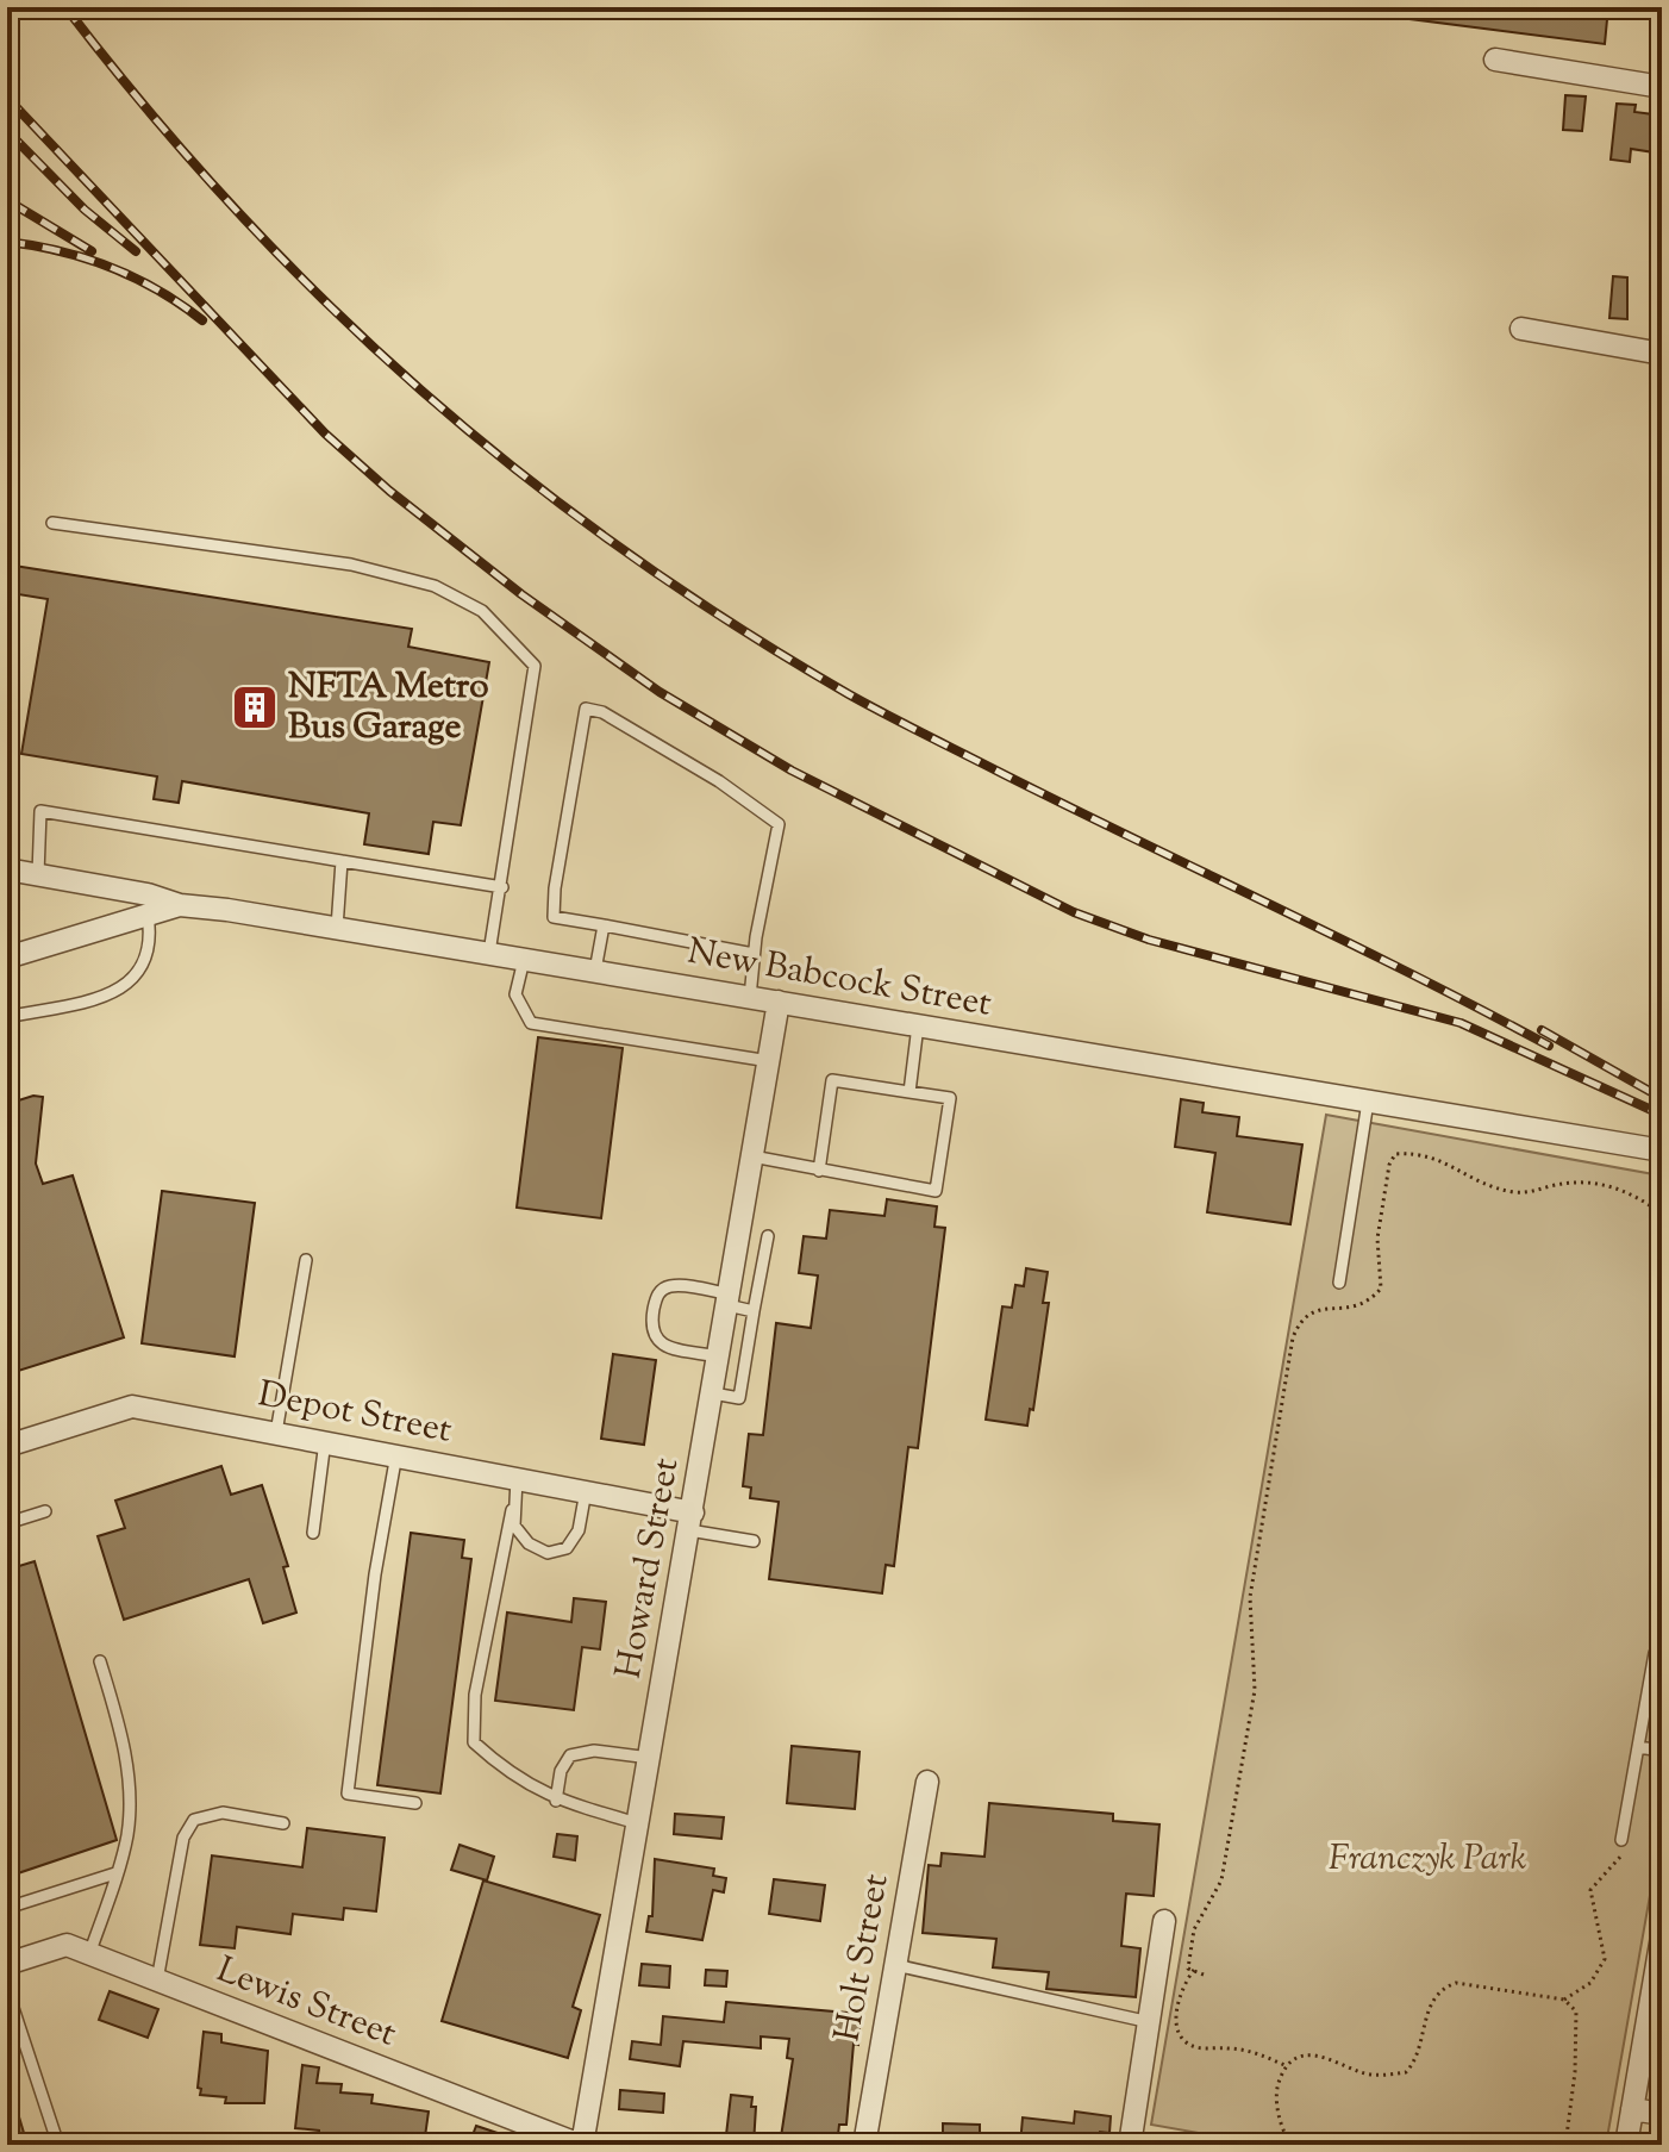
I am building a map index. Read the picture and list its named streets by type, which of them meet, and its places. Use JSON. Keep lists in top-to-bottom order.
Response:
{
  "streets": {
    "street": [
      "New Babcock Street",
      "Depot Street",
      "Howard Street",
      "Holt Street",
      "Lewis Street"
    ]
  },
  "crossings": [
    ["New Babcock Street", "Howard Street"],
    ["Depot Street", "Howard Street"],
    ["Howard Street", "Lewis Street"]
  ],
  "parks": ["Franczyk Park"],
  "places": {
    "building": ["NFTA Metro Bus Garage"]
  }
}
